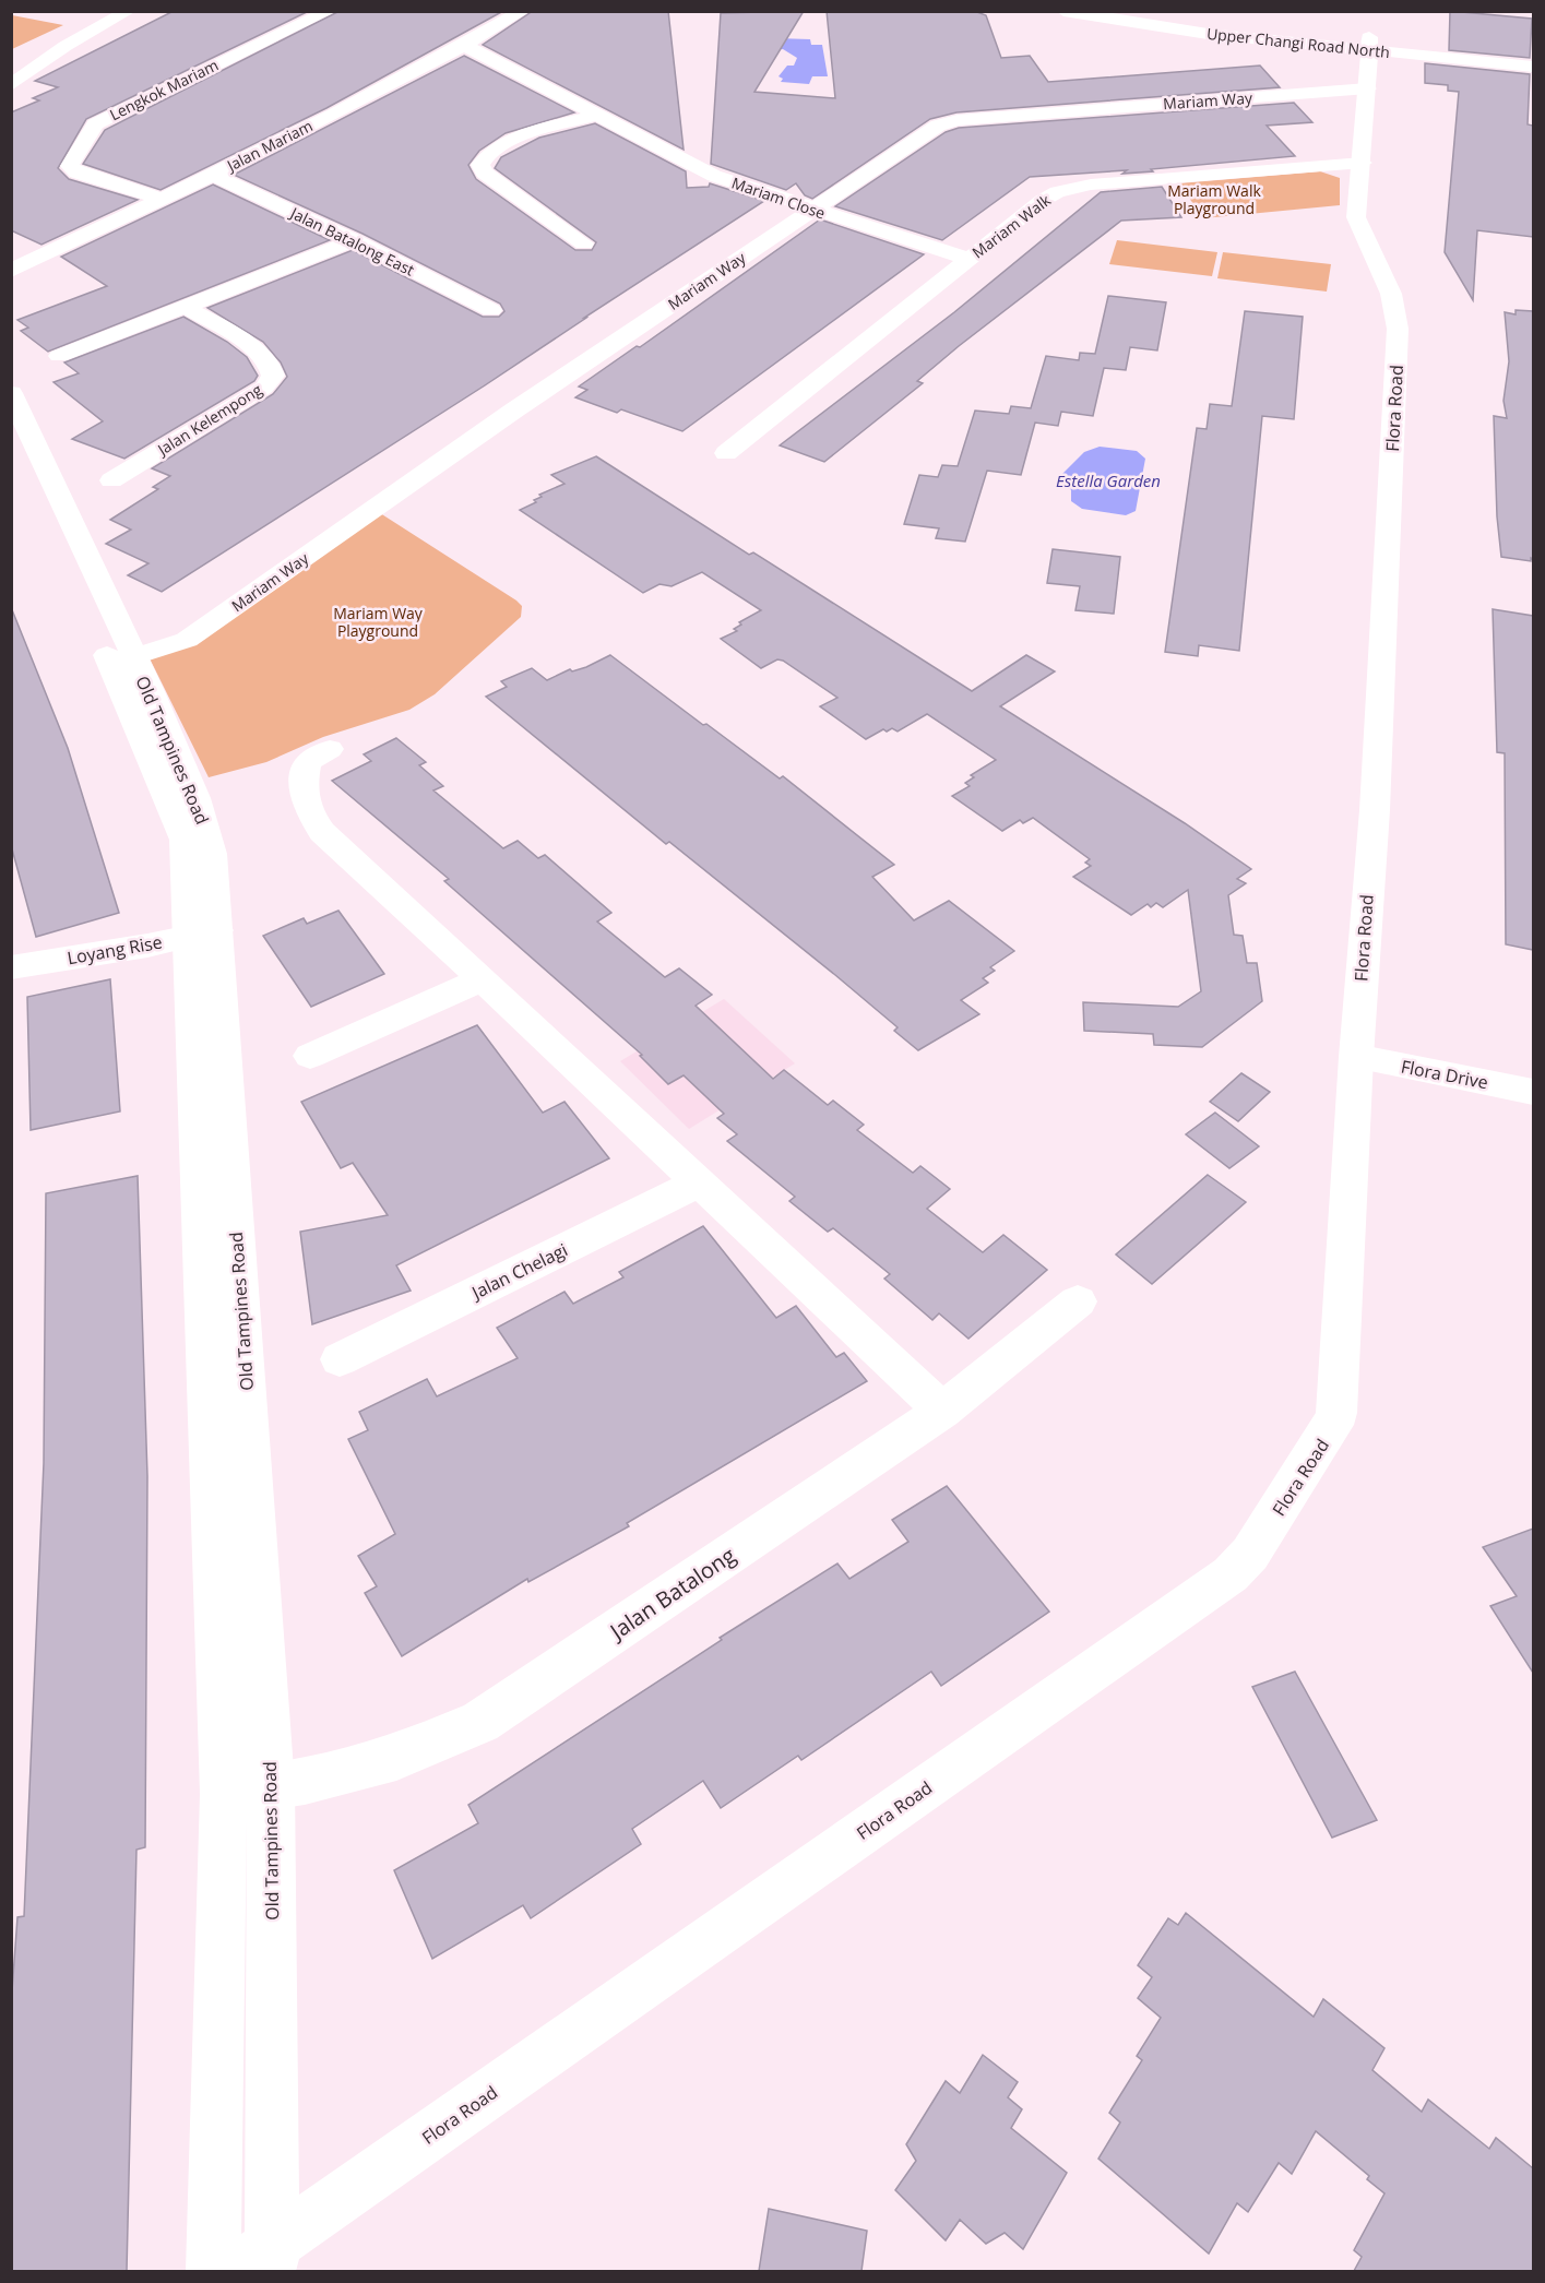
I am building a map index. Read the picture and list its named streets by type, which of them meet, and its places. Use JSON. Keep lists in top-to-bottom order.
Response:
{
  "streets": {
    "street": [
      "Upper Changi Road North",
      "Lengkok Mariam",
      "Mariam Way",
      "Jalan Mariam",
      "Mariam Close",
      "Mariam Walk",
      "Jalan Batalong East",
      "Flora Road",
      "Jalan Kelempong",
      "Old Tampines Road",
      "Loyang Rise",
      "Flora Drive",
      "Jalan Chelagi",
      "Jalan Batalong"
    ]
  },
  "crossings": [
    ["Lengkok Mariam", "Jalan Mariam"],
    ["Mariam Way", "Mariam Close"],
    ["Mariam Way", "Old Tampines Road"],
    ["Jalan Mariam", "Mariam Close"],
    ["Jalan Mariam", "Jalan Batalong East"],
    ["Mariam Close", "Mariam Walk"],
    ["Mariam Walk", "Flora Road"],
    ["Flora Road", "Old Tampines Road"],
    ["Flora Road", "Flora Drive"],
    ["Old Tampines Road", "Loyang Rise"],
    ["Old Tampines Road", "Jalan Batalong"]
  ],
  "water": ["Estella Garden"],
  "parks": ["Mariam Walk Playground", "Mariam Way Playground"]
}
